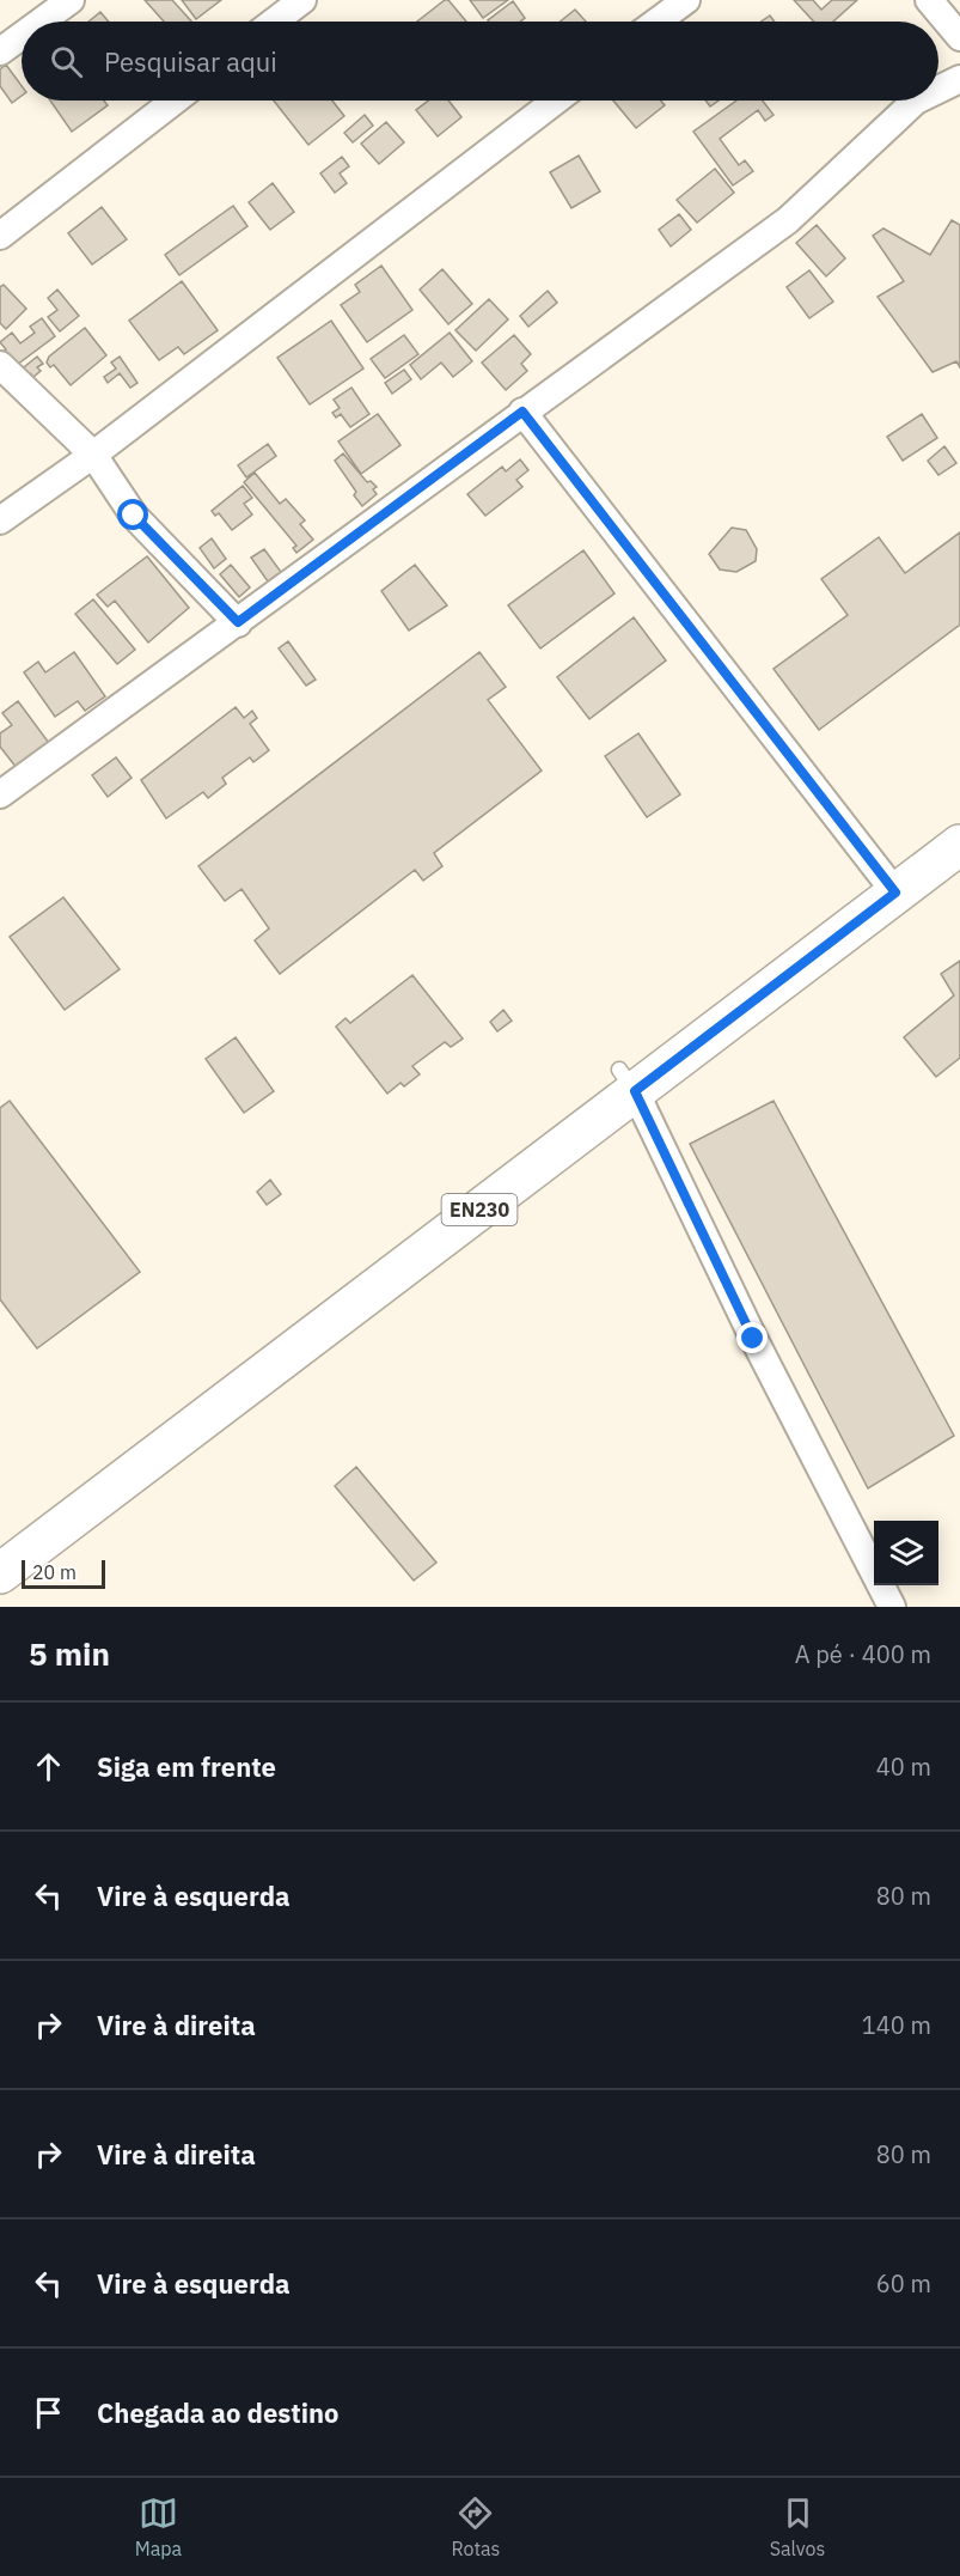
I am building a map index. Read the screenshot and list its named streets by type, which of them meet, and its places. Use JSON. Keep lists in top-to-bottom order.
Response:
{
  "streets": {
    "main road": ["EN230"]
  },
  "scale_bar": "20 m",
  "page": {
    "search": "Pesquisar aqui",
    "scale": "20 m",
    "heading": ["5 min", "A pé · 400 m"],
    "list": [
      ["Siga em frente", "40 m"],
      ["Vire à esquerda", "80 m"],
      ["Vire à direita", "140 m"],
      ["Vire à direita", "80 m"],
      ["Vire à esquerda", "60 m"],
      "Chegada ao destino"
    ],
    "nav": ["Mapa", "Rotas", "Salvos"]
  }
}
